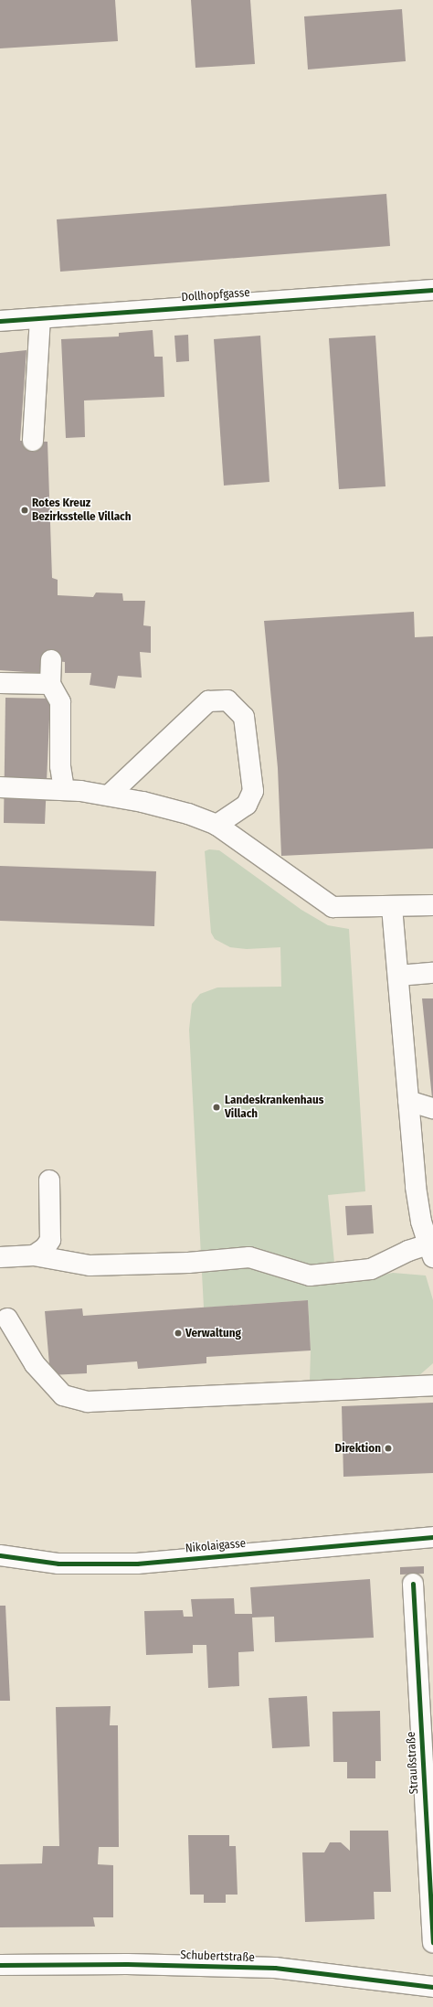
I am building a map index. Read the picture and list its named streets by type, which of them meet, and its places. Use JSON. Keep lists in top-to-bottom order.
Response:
{
  "streets": {
    "street": [
      "Dollhopfgasse",
      "Nikolaigasse",
      "Straußstraße",
      "Schubertstraße"
    ]
  },
  "places": [
    "Rotes Kreuz Bezirksstelle Villach",
    "Landeskrankenhaus Villach",
    "Verwaltung",
    "Direktion"
  ]
}
